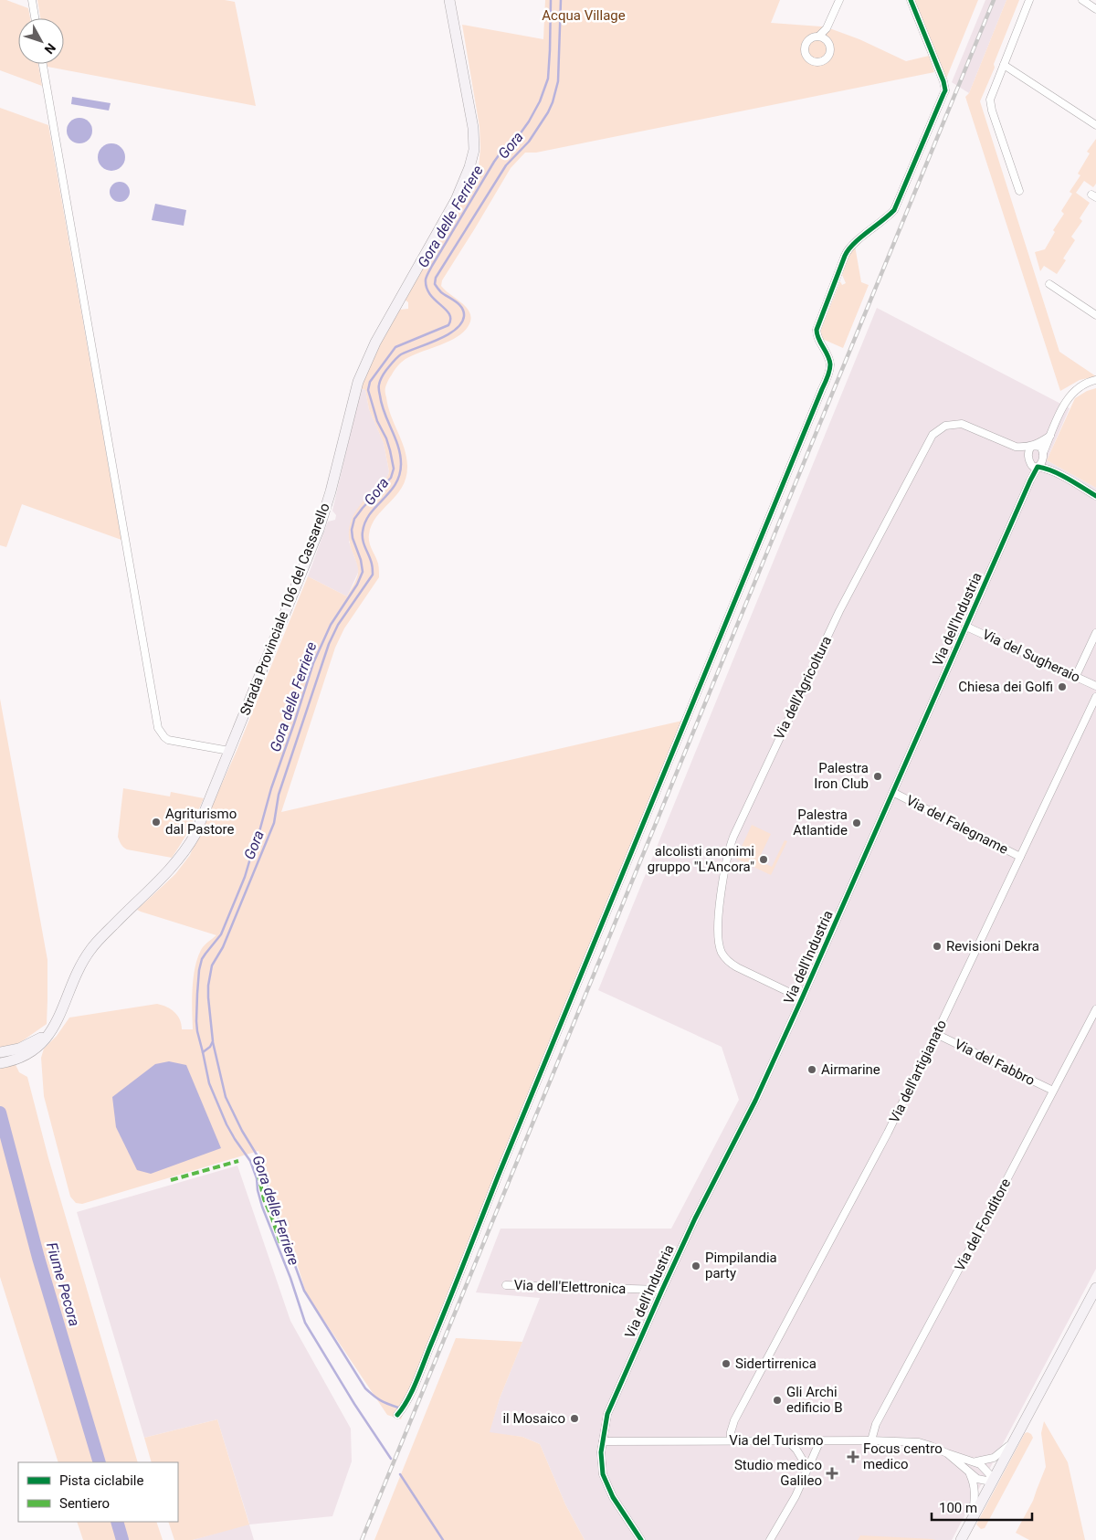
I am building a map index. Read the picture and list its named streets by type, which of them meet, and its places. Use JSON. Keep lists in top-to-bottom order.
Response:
{
  "streets": {
    "street": [
      "Strada Provinciale 106 del Cassarello",
      "Via dell'Industria",
      "Via del Sugheraio",
      "Via dell'Agricoltura",
      "Via del Falegname",
      "Via del Fabbro",
      "Via dell'artigianato",
      "Via del Fonditore",
      "Via dell'Elettronica",
      "Via del Turismo"
    ]
  },
  "crossings": [
    ["Via dell'Industria", "Via del Sugheraio"],
    ["Via dell'Industria", "Via dell'Agricoltura"],
    ["Via dell'Industria", "Via del Falegname"],
    ["Via dell'Industria", "Via dell'Elettronica"],
    ["Via dell'Industria", "Via del Turismo"],
    ["Via del Falegname", "Via dell'artigianato"],
    ["Via del Fabbro", "Via dell'artigianato"],
    ["Via del Fabbro", "Via del Fonditore"],
    ["Via dell'artigianato", "Via del Turismo"],
    ["Via del Fonditore", "Via del Turismo"]
  ],
  "water": ["Gora", "Gora delle Ferriere", "Fiume Pecora"],
  "parks": ["Acqua Village"],
  "places": {
    "other": [
      "Chiesa dei Golfi",
      "Palestra Iron Club",
      "Agriturismo dal Pastore",
      "Palestra Atlantide",
      "alcolisti anonimi gruppo \"L'Ancora\"",
      "Revisioni Dekra",
      "Airmarine",
      "Pimpilandia party",
      "Sidertirrenica",
      "Gli Archi edificio B",
      "il Mosaico"
    ],
    "health": ["Focus centro medico", "Studio medico Galileo"]
  },
  "legend": ["Pista ciclabile", "Sentiero"],
  "scale_bar": "100 m",
  "north": "bottom right"
}
